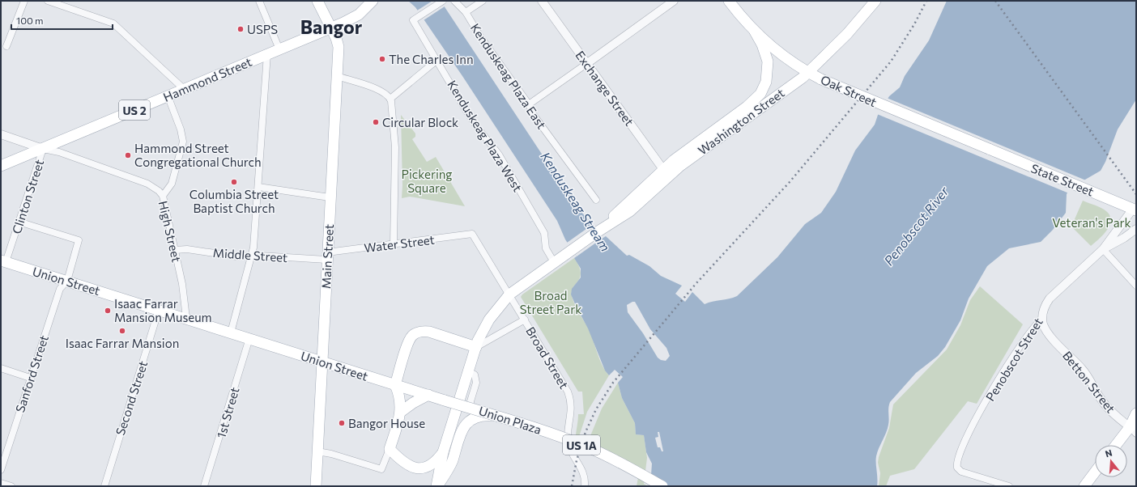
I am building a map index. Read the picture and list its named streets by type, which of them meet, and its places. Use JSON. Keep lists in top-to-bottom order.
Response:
{
  "streets": {
    "main road": [
      "Hammond Street",
      "Oak Street",
      "US 2",
      "Washington Street",
      "State Street",
      "Main Street",
      "Union Street",
      "US 1A"
    ],
    "street": [
      "Kenduskeag Plaza East",
      "Exchange Street",
      "Kenduskeag Plaza West",
      "Clinton Street",
      "High Street",
      "Water Street",
      "Middle Street",
      "Broad Street",
      "Penobscot Street",
      "Sanford Street",
      "Betton Street",
      "Second Street",
      "1st Street",
      "Union Plaza"
    ]
  },
  "crossings": [
    ["Hammond Street", "Clinton Street"],
    ["Hammond Street", "High Street"],
    ["Hammond Street", "Main Street"],
    ["Exchange Street", "Washington Street"],
    ["Oak Street", "Washington Street"],
    ["Oak Street", "State Street"],
    ["Washington Street", "Kenduskeag Plaza West"],
    ["Washington Street", "Broad Street"],
    ["Washington Street", "US 1A"],
    ["Clinton Street", "High Street"],
    ["Clinton Street", "Union Street"],
    ["Clinton Street", "Sanford Street"],
    ["High Street", "Middle Street"],
    ["High Street", "Union Street"],
    ["Water Street", "Middle Street"],
    ["Water Street", "Main Street"],
    ["Water Street", "Broad Street"],
    ["Middle Street", "Main Street"],
    ["Main Street", "Union Street"],
    ["Union Street", "Sanford Street"],
    ["Union Street", "Second Street"],
    ["Union Street", "1st Street"],
    ["Union Street", "US 1A"],
    ["Broad Street", "Union Plaza"],
    ["Penobscot Street", "Betton Street"],
    ["Union Plaza", "US 1A"]
  ],
  "districts": ["Bangor"],
  "water": ["Kenduskeag Stream", "Penobscot River"],
  "parks": ["Pickering Square", "Veteran's Park", "Broad Street Park"],
  "places": [
    "USPS",
    "The Charles Inn",
    "Circular Block",
    "Hammond Street Congregational Church",
    "Columbia Street Baptist Church",
    "Isaac Farrar Mansion Museum",
    "Isaac Farrar Mansion",
    "Bangor House"
  ],
  "scale_bar": "100 m",
  "north": "top"
}
